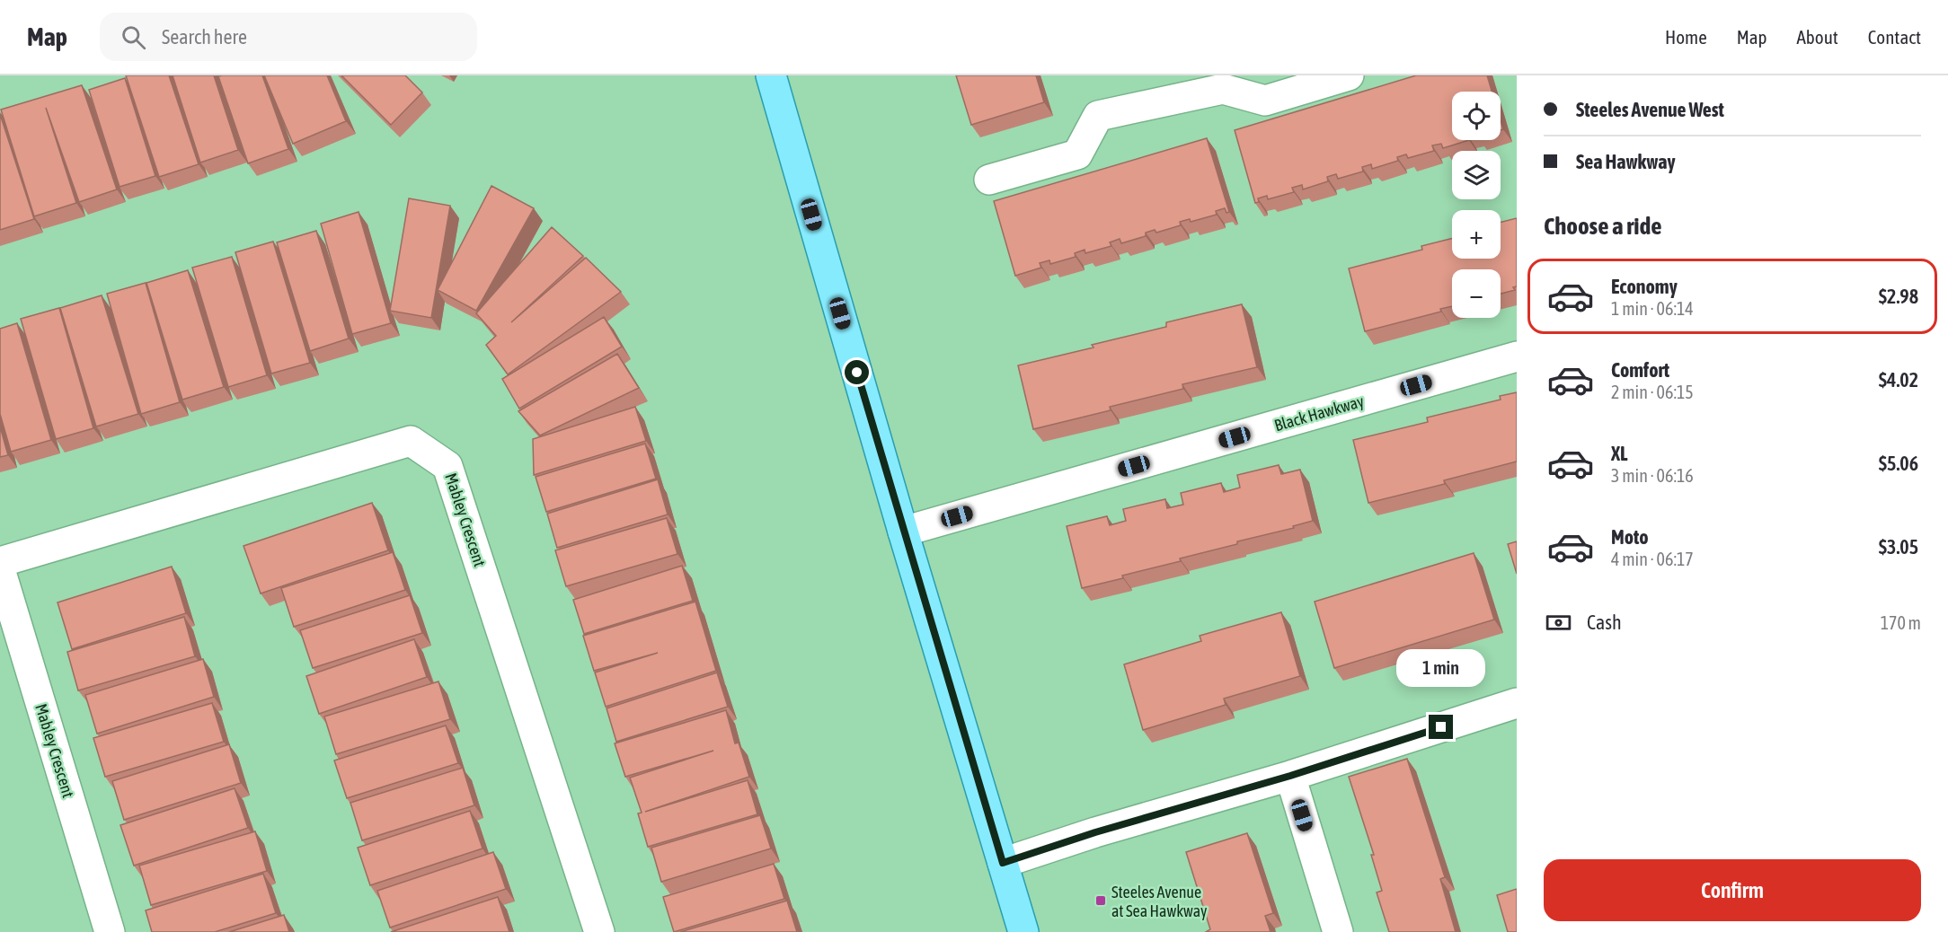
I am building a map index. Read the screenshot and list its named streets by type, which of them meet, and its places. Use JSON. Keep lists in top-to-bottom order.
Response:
{
  "streets": {
    "street": ["Black Hawkway", "Mabley Crescent"]
  },
  "places": {
    "transit": ["Steeles Avenue at Sea Hawkway"]
  },
  "page": {
    "header": "Map",
    "search": "Search here",
    "nav": [
      "Home",
      "Map",
      "About",
      "Contact"
    ],
    "banner": ["Steeles Avenue West", "Sea Hawkway"],
    "map_buttons": ["+", "−"],
    "heading": "Choose a ride",
    "list": [
      {
        "name": "Economy",
        "note": "1 min · 06:14",
        "value": "$2.98"
      },
      {
        "name": "Comfort",
        "note": "2 min · 06:15",
        "value": "$4.02"
      },
      {
        "name": "XL",
        "note": "3 min · 06:16",
        "value": "$5.06"
      },
      {
        "name": "Moto",
        "note": "4 min · 06:17",
        "value": "$3.05"
      }
    ],
    "pay": ["Cash", "170 m"],
    "bubble": "1 min",
    "buttons": "Confirm"
  }
}
